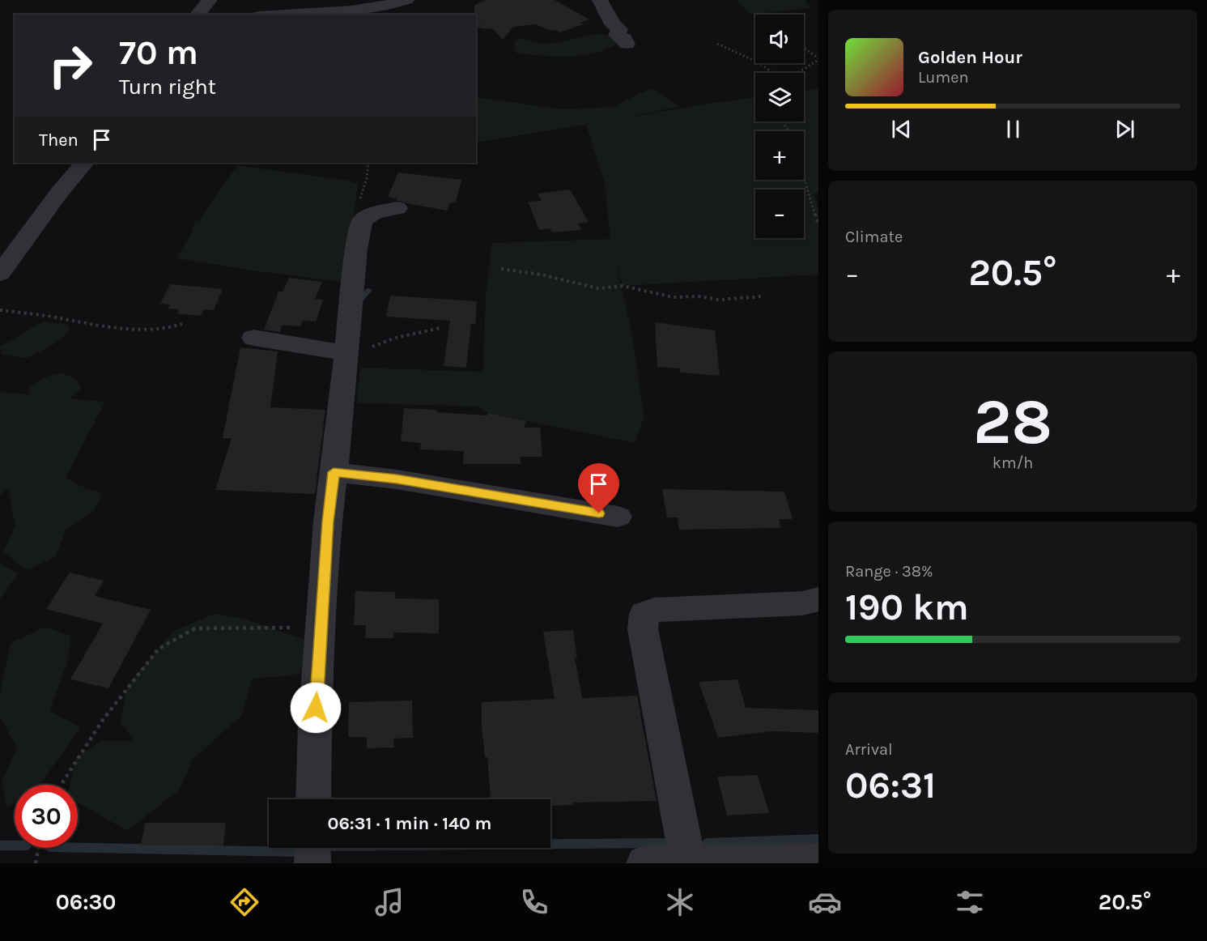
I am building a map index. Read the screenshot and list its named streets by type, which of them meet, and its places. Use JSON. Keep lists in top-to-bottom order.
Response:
{
  "page": {
    "map_buttons": ["+", "−"],
    "turn": ["70 m", "Turn right"],
    "song": ["Golden Hour", "Lumen"],
    "then": "Then",
    "tile": [
      "Climate",
      ["28", "km/h"],
      ["Range · 38%", "190 km"],
      ["Arrival", "06:31"]
    ],
    "heat": ["−", "20.5°", "+"],
    "limit": "30",
    "trip": "06:31 · 1 min · 140 m",
    "tabs": ["06:30", "20.5°"]
  }
}
